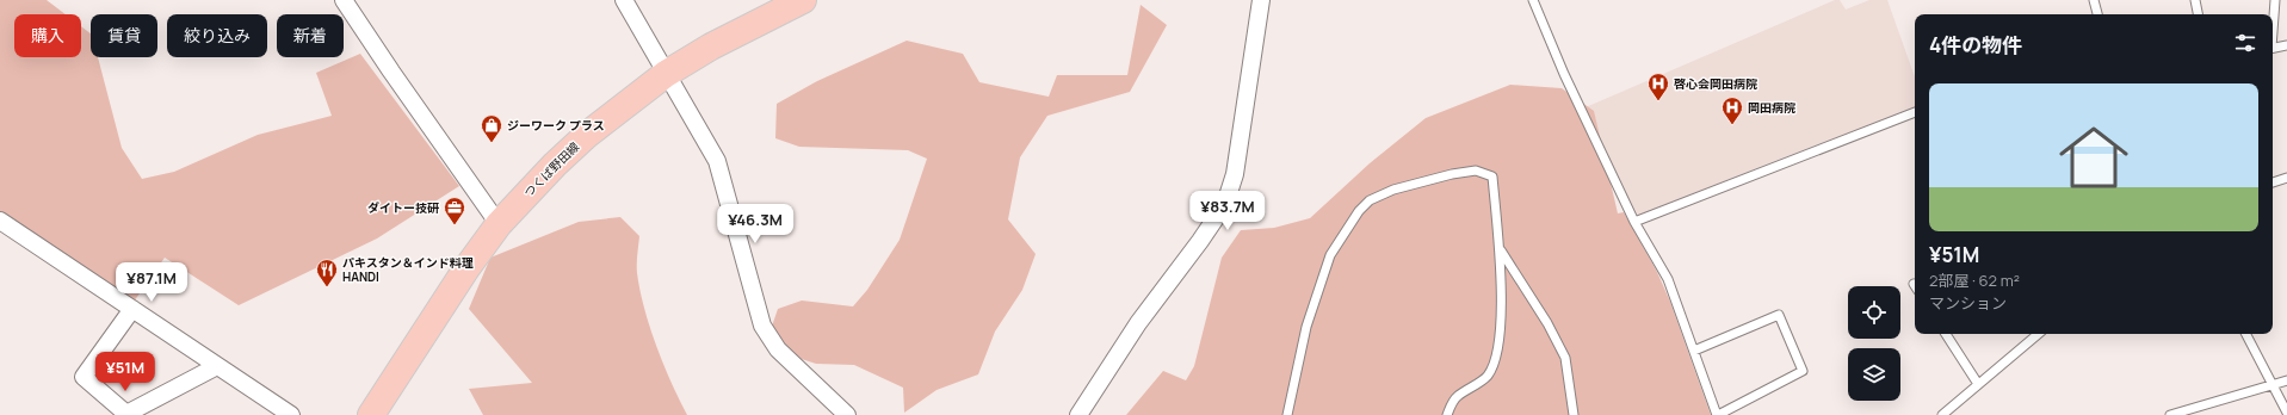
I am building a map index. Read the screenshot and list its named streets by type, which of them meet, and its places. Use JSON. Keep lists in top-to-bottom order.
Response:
{
  "streets": {
    "main road": ["つくば野田線"]
  },
  "places": {
    "hospital": ["啓心会岡田病院", "岡田病院"],
    "shop": ["ジーワーク プラス"],
    "office": ["ダイトー技研"],
    "restaurant": ["パキスタン＆インド料理 HANDI"]
  },
  "page": {
    "chip": [
      "購入",
      "賃貸",
      "絞り込み",
      "新着"
    ],
    "heading": "4件の物件",
    "list": [
      {
        "name": "¥51M",
        "note": "2部屋 · 62 m² · マンション"
      }
    ],
    "price": [
      "¥83.7M",
      "¥46.3M",
      "¥87.1M",
      "¥51M"
    ]
  }
}
